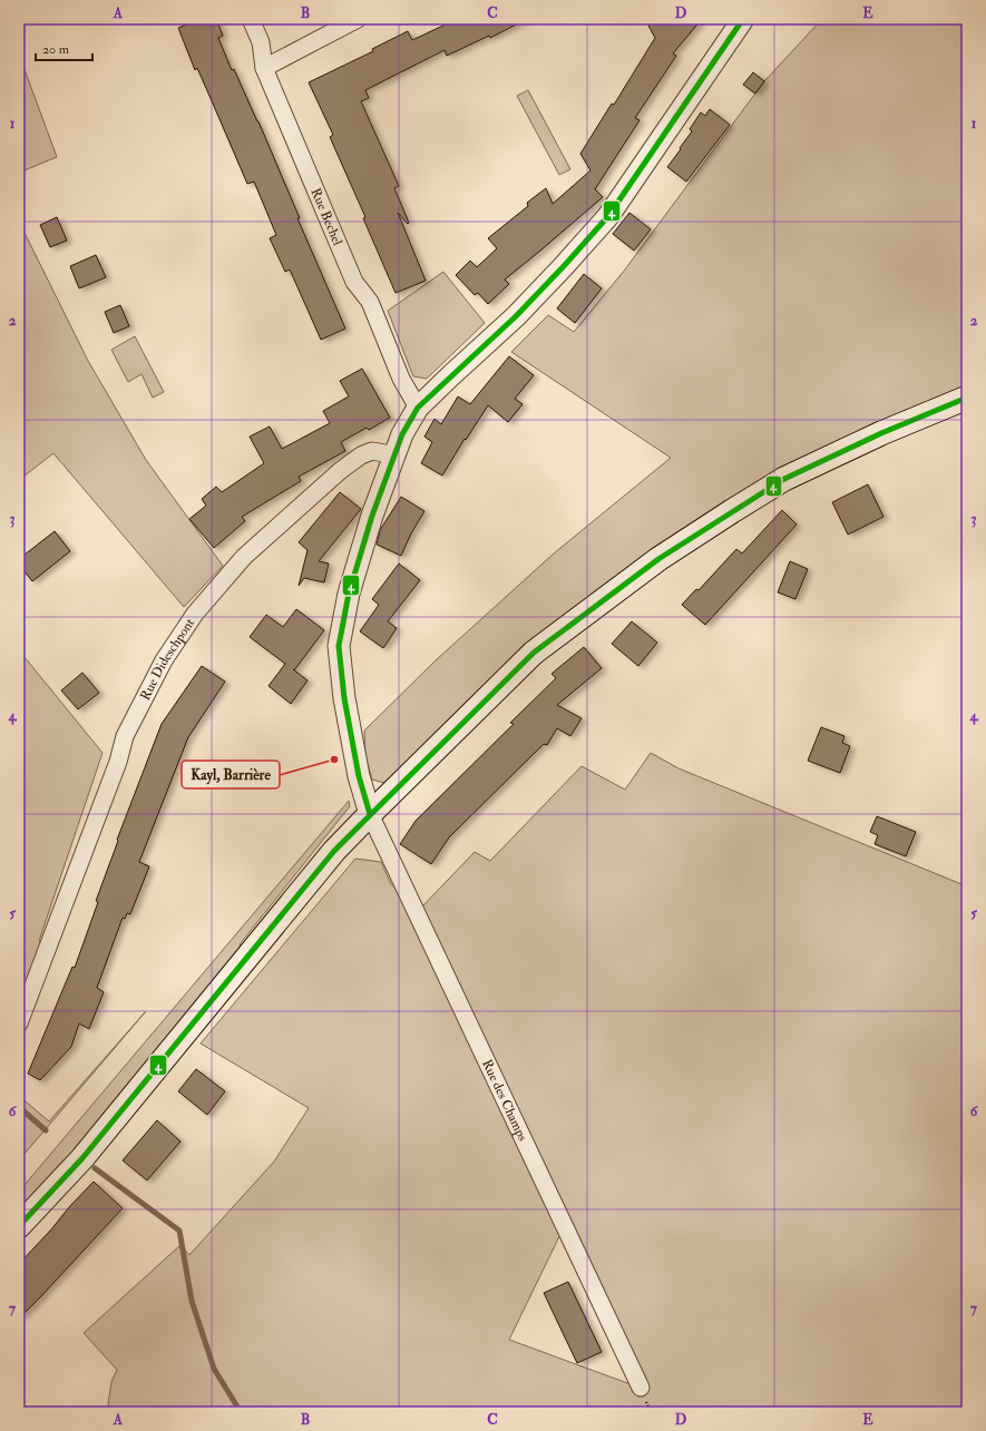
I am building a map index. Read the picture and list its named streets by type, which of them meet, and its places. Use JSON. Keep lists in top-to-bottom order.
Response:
{
  "streets": {
    "street": ["Rue Bechel", "Rue Dideschpont", "Rue des Champs"]
  },
  "places": ["Kayl, Barrière"],
  "lines": ["transit line 4"],
  "scale_bar": "20 m",
  "grid": {
    "columns": [
      "A",
      "B",
      "C",
      "D",
      "E"
    ],
    "rows": [
      "1",
      "2",
      "3",
      "4",
      "5",
      "6",
      "7"
    ]
  }
}
